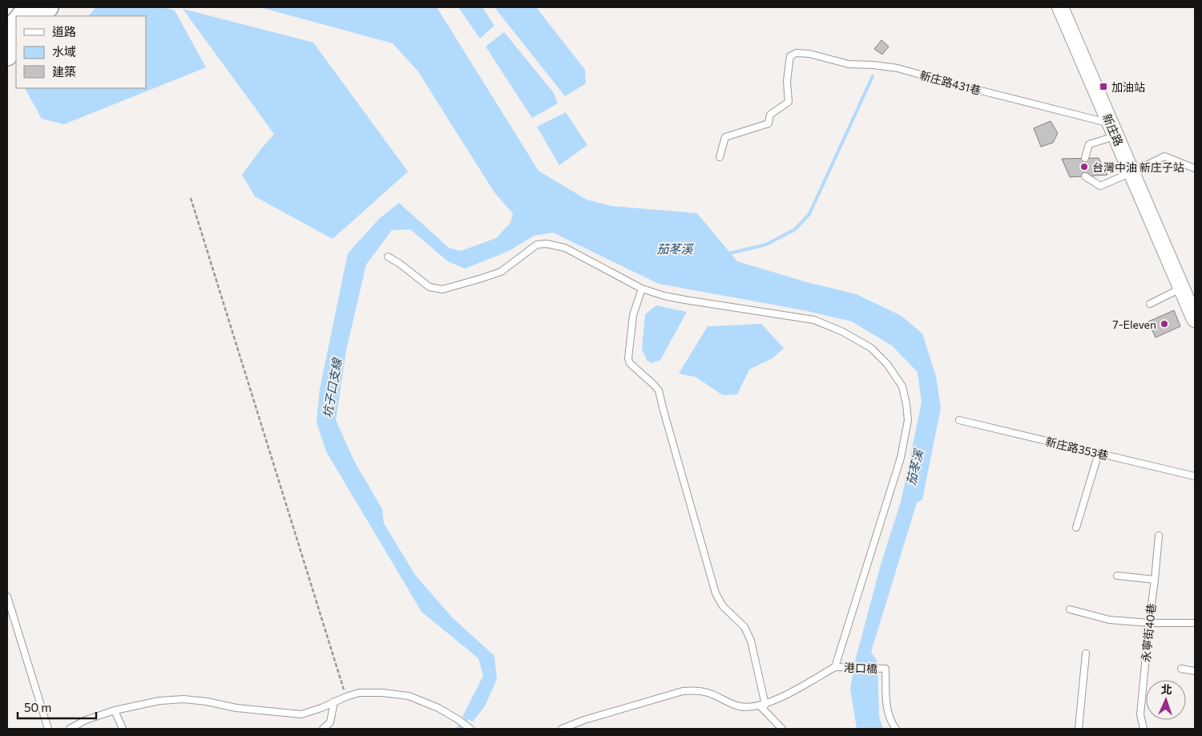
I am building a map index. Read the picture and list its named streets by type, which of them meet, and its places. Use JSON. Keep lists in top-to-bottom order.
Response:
{
  "streets": {
    "street": ["新庄路"],
    "lane": [
      "新庄路431巷",
      "新庄路353巷",
      "永寧街40巷",
      "港口橋"
    ]
  },
  "crossings": [
    ["新庄路431巷", "新庄路"]
  ],
  "water": ["茄苳溪", "坑子口支線"],
  "places": {
    "transit": ["加油站"],
    "other": ["台灣中油 新庄子站", "7-Eleven"]
  },
  "legend": ["道路", "水域", "建築"],
  "scale_bar": "50 m",
  "north": "top"
}
